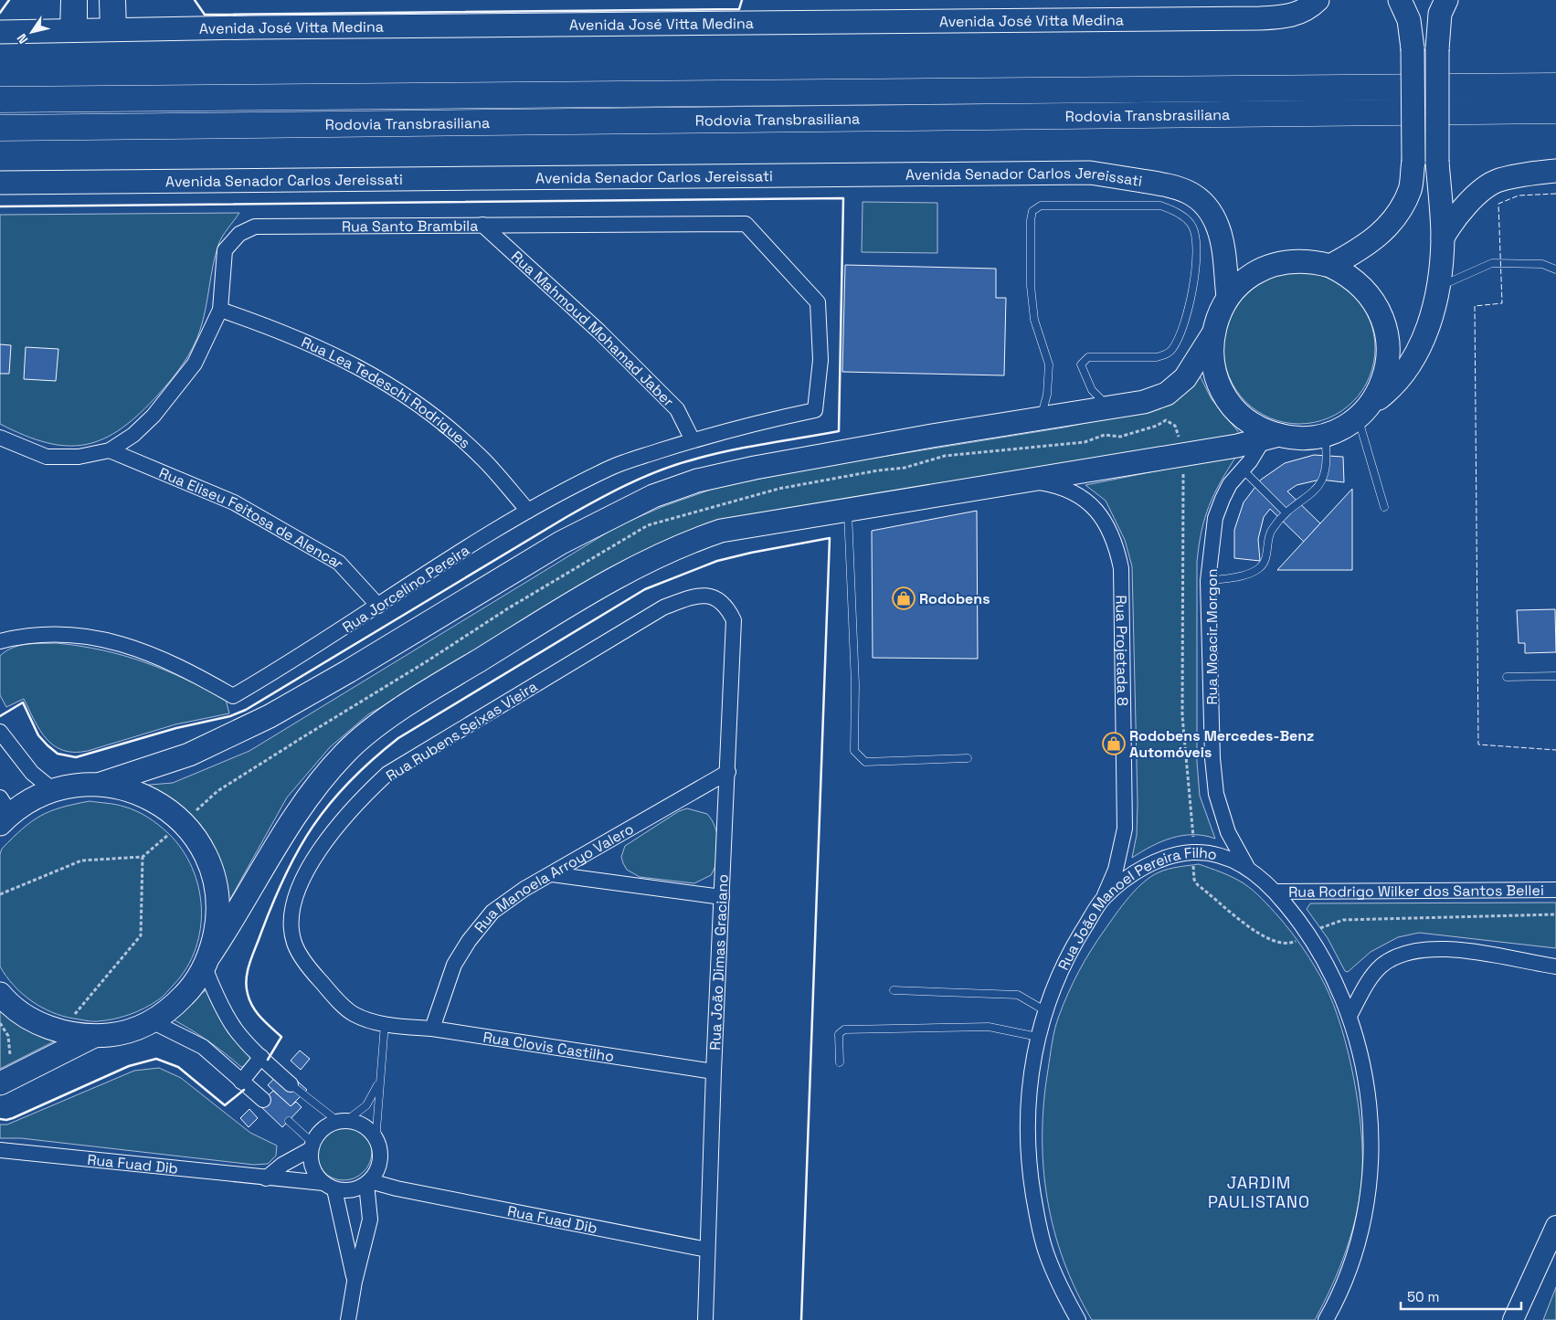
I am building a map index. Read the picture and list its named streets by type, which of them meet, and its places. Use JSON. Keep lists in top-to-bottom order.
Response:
{
  "streets": {
    "highway": ["Rodovia Transbrasiliana"],
    "main road": ["Avenida José Vitta Medina", "Avenida Senador Carlos Jereissati"],
    "street": [
      "Rua Santo Brambila",
      "Rua Mahmoud Mohamad Jaber",
      "Rua Lea Tedeschi Rodrigues",
      "Rua Eliseu Feitosa de Alencar",
      "Rua Jorcelino Pereira",
      "Rua Moacir Morgon",
      "Rua Projetada 8",
      "Rua Rubens Seixas Vieira",
      "Rua Manoela Arroyo Valero",
      "Rua Rodrigo Wilker dos Santos Bellei",
      "Rua João Manoel Pereira Filho",
      "Rua João Dimas Graciano",
      "Rua Clovis Castilho",
      "Rua Fuad Dib"
    ]
  },
  "crossings": [
    ["Rua Santo Brambila", "Rua Mahmoud Mohamad Jaber"],
    ["Rua Santo Brambila", "Rua Lea Tedeschi Rodrigues"],
    ["Rua Santo Brambila", "Rua Eliseu Feitosa de Alencar"],
    ["Rua Santo Brambila", "Rua Jorcelino Pereira"],
    ["Rua Mahmoud Mohamad Jaber", "Rua Jorcelino Pereira"],
    ["Rua Lea Tedeschi Rodrigues", "Rua Jorcelino Pereira"],
    ["Rua Eliseu Feitosa de Alencar", "Rua Jorcelino Pereira"],
    ["Rua Moacir Morgon", "Rua João Manoel Pereira Filho"],
    ["Rua Projetada 8", "Rua João Manoel Pereira Filho"],
    ["Rua Rubens Seixas Vieira", "Rua João Dimas Graciano"],
    ["Rua Rubens Seixas Vieira", "Rua Clovis Castilho"],
    ["Rua Manoela Arroyo Valero", "Rua João Dimas Graciano"],
    ["Rua Manoela Arroyo Valero", "Rua Clovis Castilho"],
    ["Rua Rodrigo Wilker dos Santos Bellei", "Rua João Manoel Pereira Filho"],
    ["Rua João Dimas Graciano", "Rua Clovis Castilho"],
    ["Rua João Dimas Graciano", "Rua Fuad Dib"]
  ],
  "districts": ["JARDIM PAULISTANO"],
  "places": {
    "shop": ["Rodobens", "Rodobens Mercedes-Benz Automóveis"]
  },
  "scale_bar": "50 m",
  "north": "bottom left"
}
